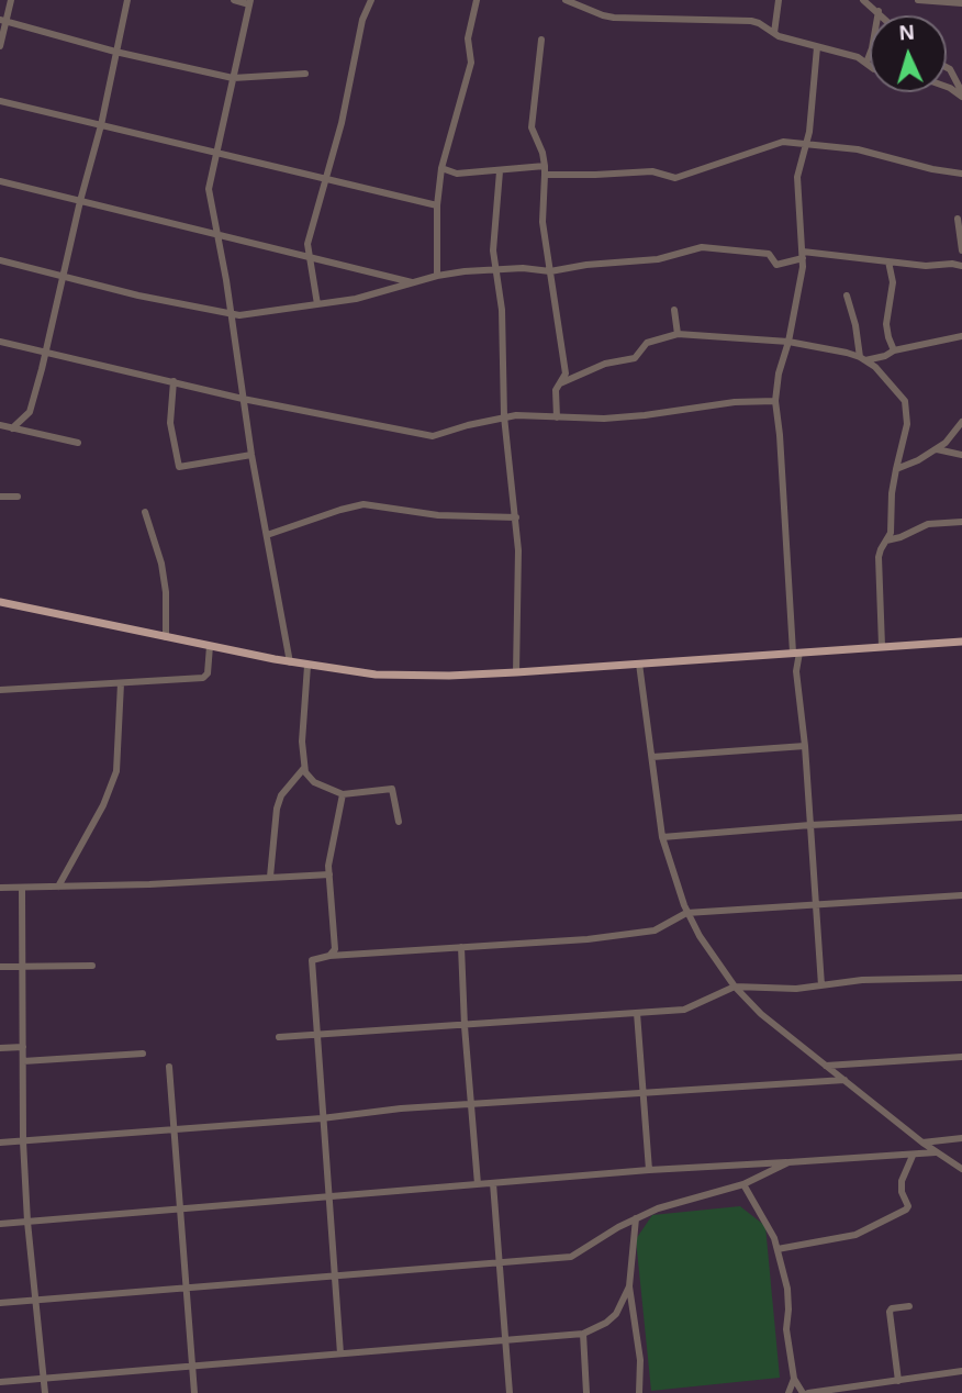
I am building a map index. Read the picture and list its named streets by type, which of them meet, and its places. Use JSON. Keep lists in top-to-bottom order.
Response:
{
  "north": "top"
}
